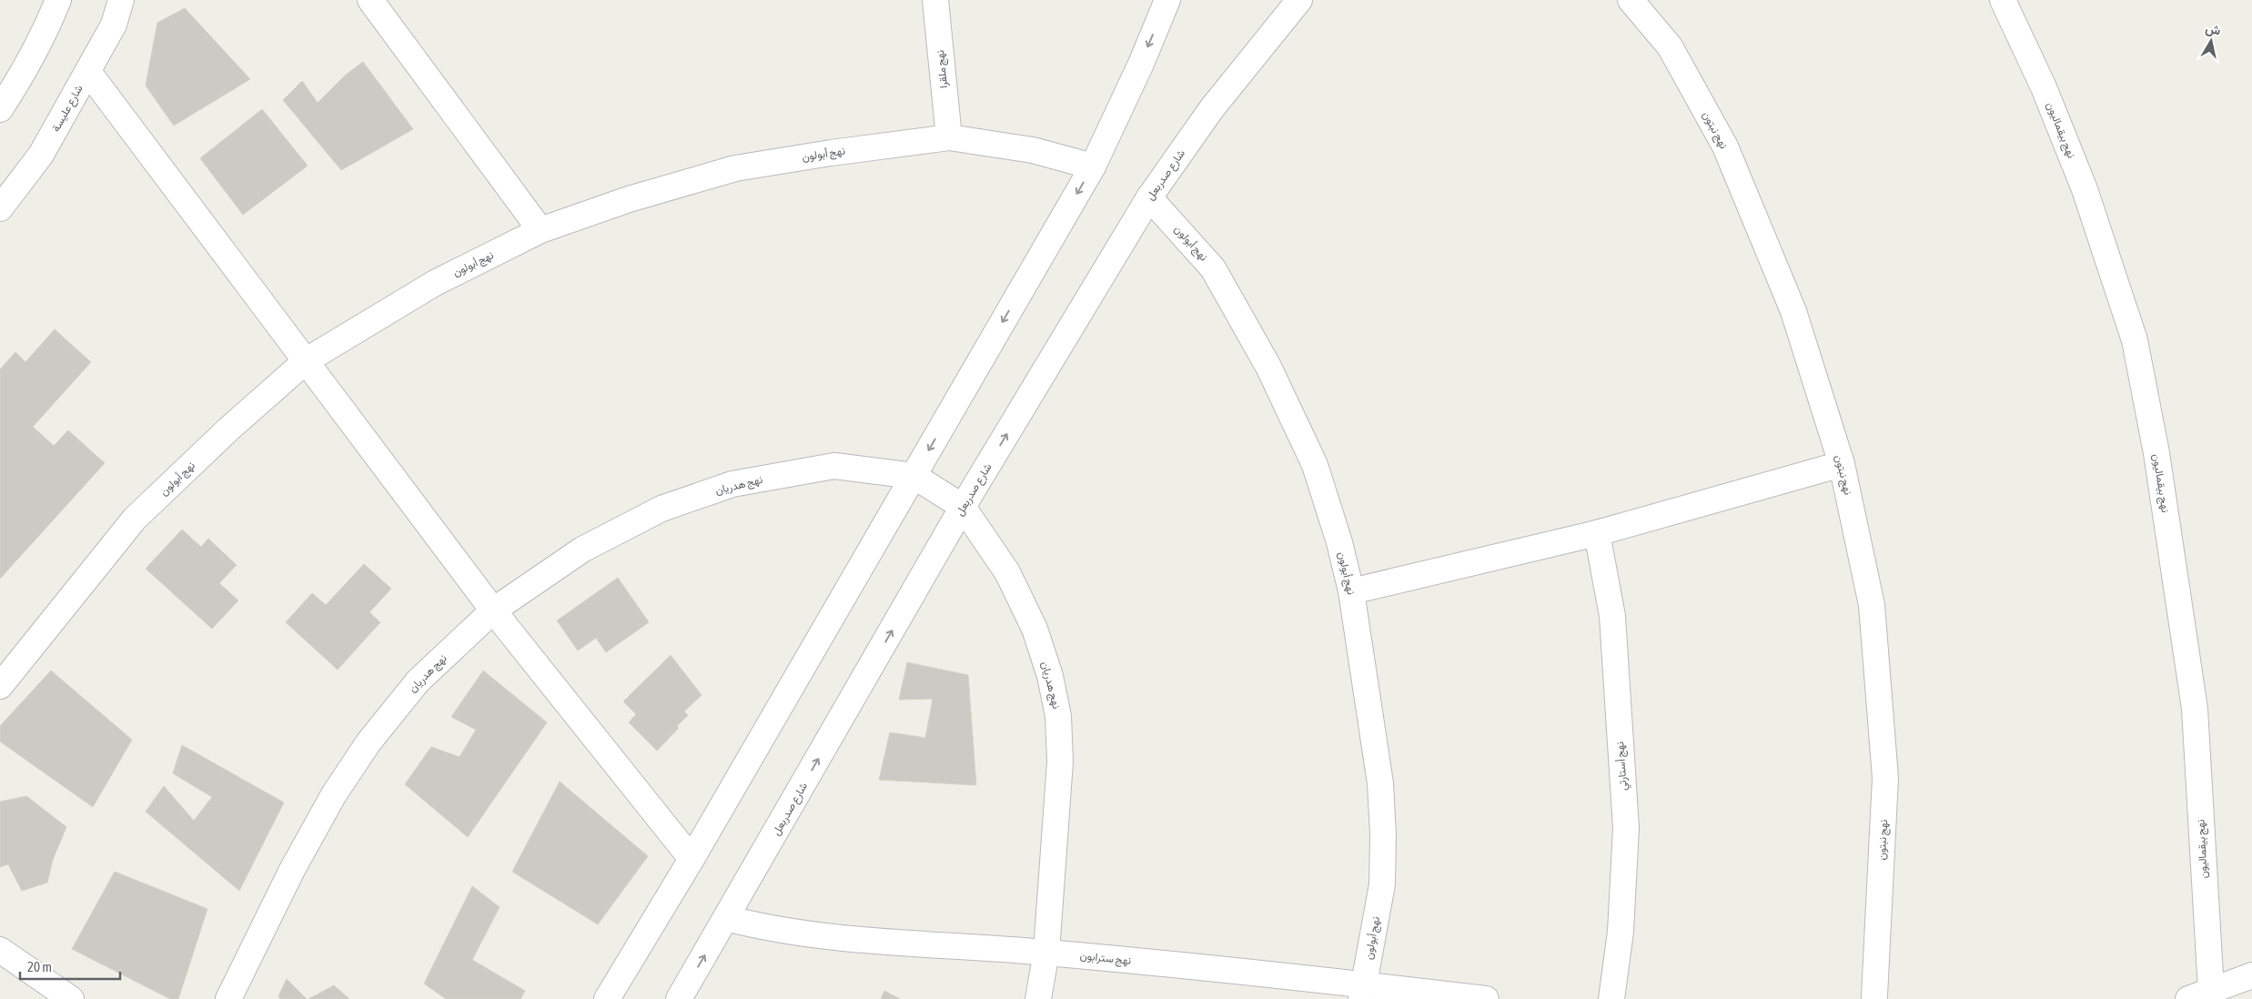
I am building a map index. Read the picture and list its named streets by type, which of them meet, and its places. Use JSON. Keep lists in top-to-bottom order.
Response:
{
  "streets": {
    "street": [
      "نهج ملقرا",
      "شارع عليسة",
      "نهج نبتون",
      "نهج بيقماليون",
      "نهج أبولون",
      "شارع صدربعل",
      "نهج هدريان",
      "نهج أستارتي",
      "نهج سترابون"
    ]
  },
  "crossings": [
    ["نهج ملقرا", "نهج أبولون"],
    ["نهج أبولون", "شارع صدربعل"],
    ["نهج أبولون", "نهج سترابون"],
    ["شارع صدربعل", "نهج هدريان"],
    ["شارع صدربعل", "نهج سترابون"],
    ["نهج هدريان", "نهج سترابون"]
  ],
  "scale_bar": "20 m",
  "north": "top"
}
